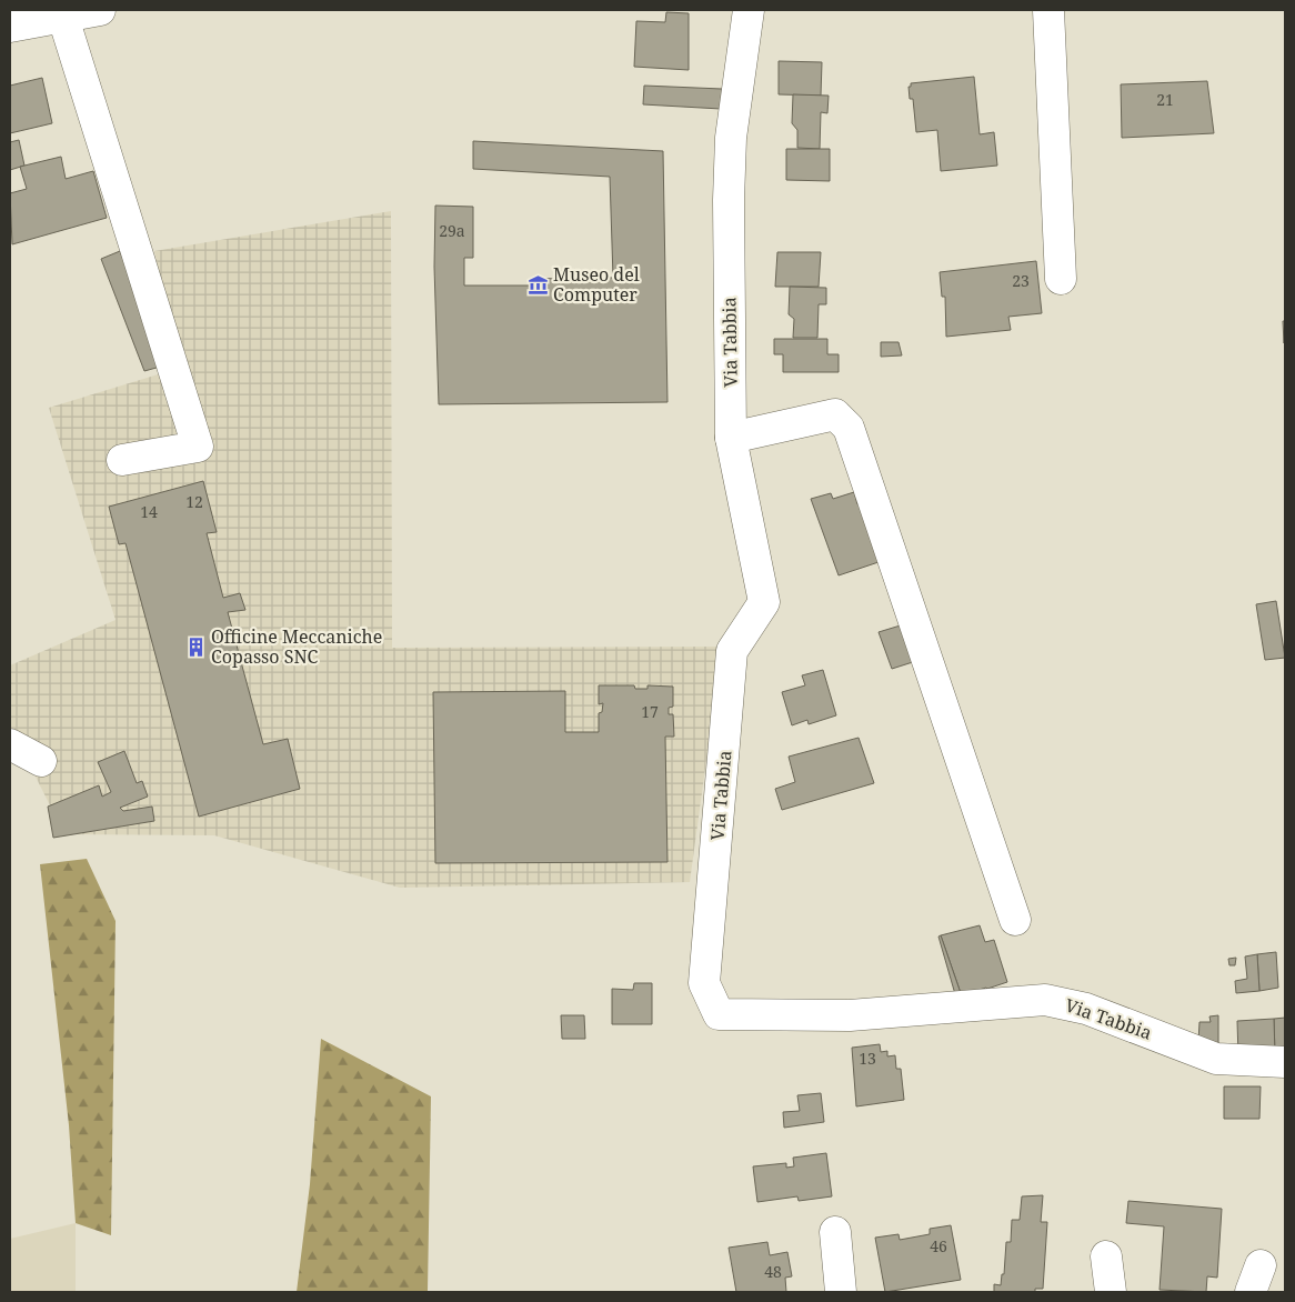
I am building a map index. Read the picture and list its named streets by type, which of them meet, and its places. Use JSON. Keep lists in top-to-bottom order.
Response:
{
  "streets": {
    "street": ["Via Tabbia"]
  },
  "places": {
    "museum": ["Museo del Computer"],
    "building": ["Officine Meccaniche Copasso SNC"]
  },
  "house_numbers": [
    "21",
    "29a",
    "23",
    "12",
    "14",
    "17",
    "13",
    "46",
    "48"
  ]
}
